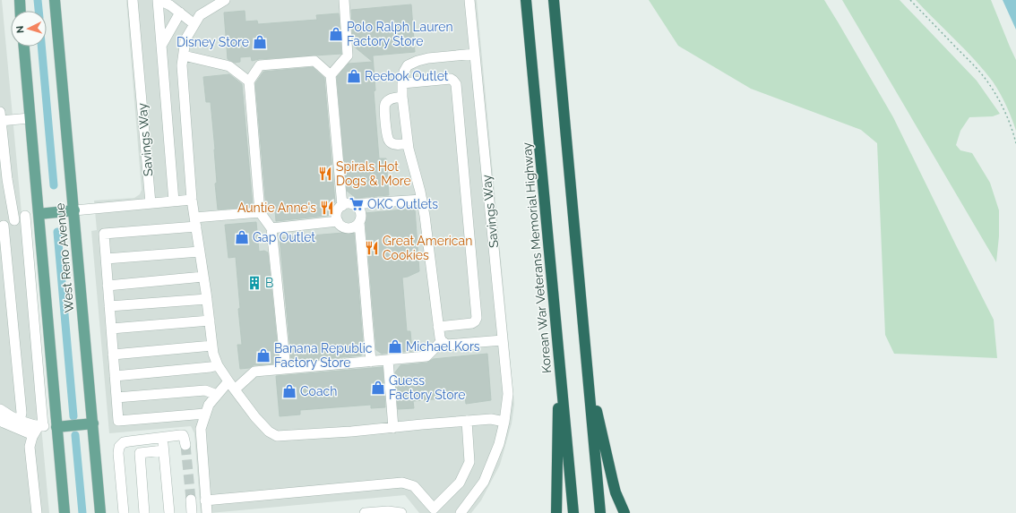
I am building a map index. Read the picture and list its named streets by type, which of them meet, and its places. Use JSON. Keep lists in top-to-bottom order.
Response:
{
  "streets": {
    "highway": ["Korean War Veterans Memorial Highway"],
    "main road": ["West Reno Avenue"],
    "street": ["Savings Way"]
  },
  "places": {
    "shop": [
      "Polo Ralph Lauren Factory Store",
      "Disney Store",
      "Reebok Outlet",
      "Gap Outlet",
      "Michael Kors",
      "Banana Republic Factory Store",
      "Guess Factory Store",
      "Coach"
    ],
    "restaurant": ["Spirals Hot Dogs & More", "Auntie Anne's", "Great American Cookies"],
    "supermarket": ["OKC Outlets"],
    "building": ["B"]
  },
  "north": "left"
}
